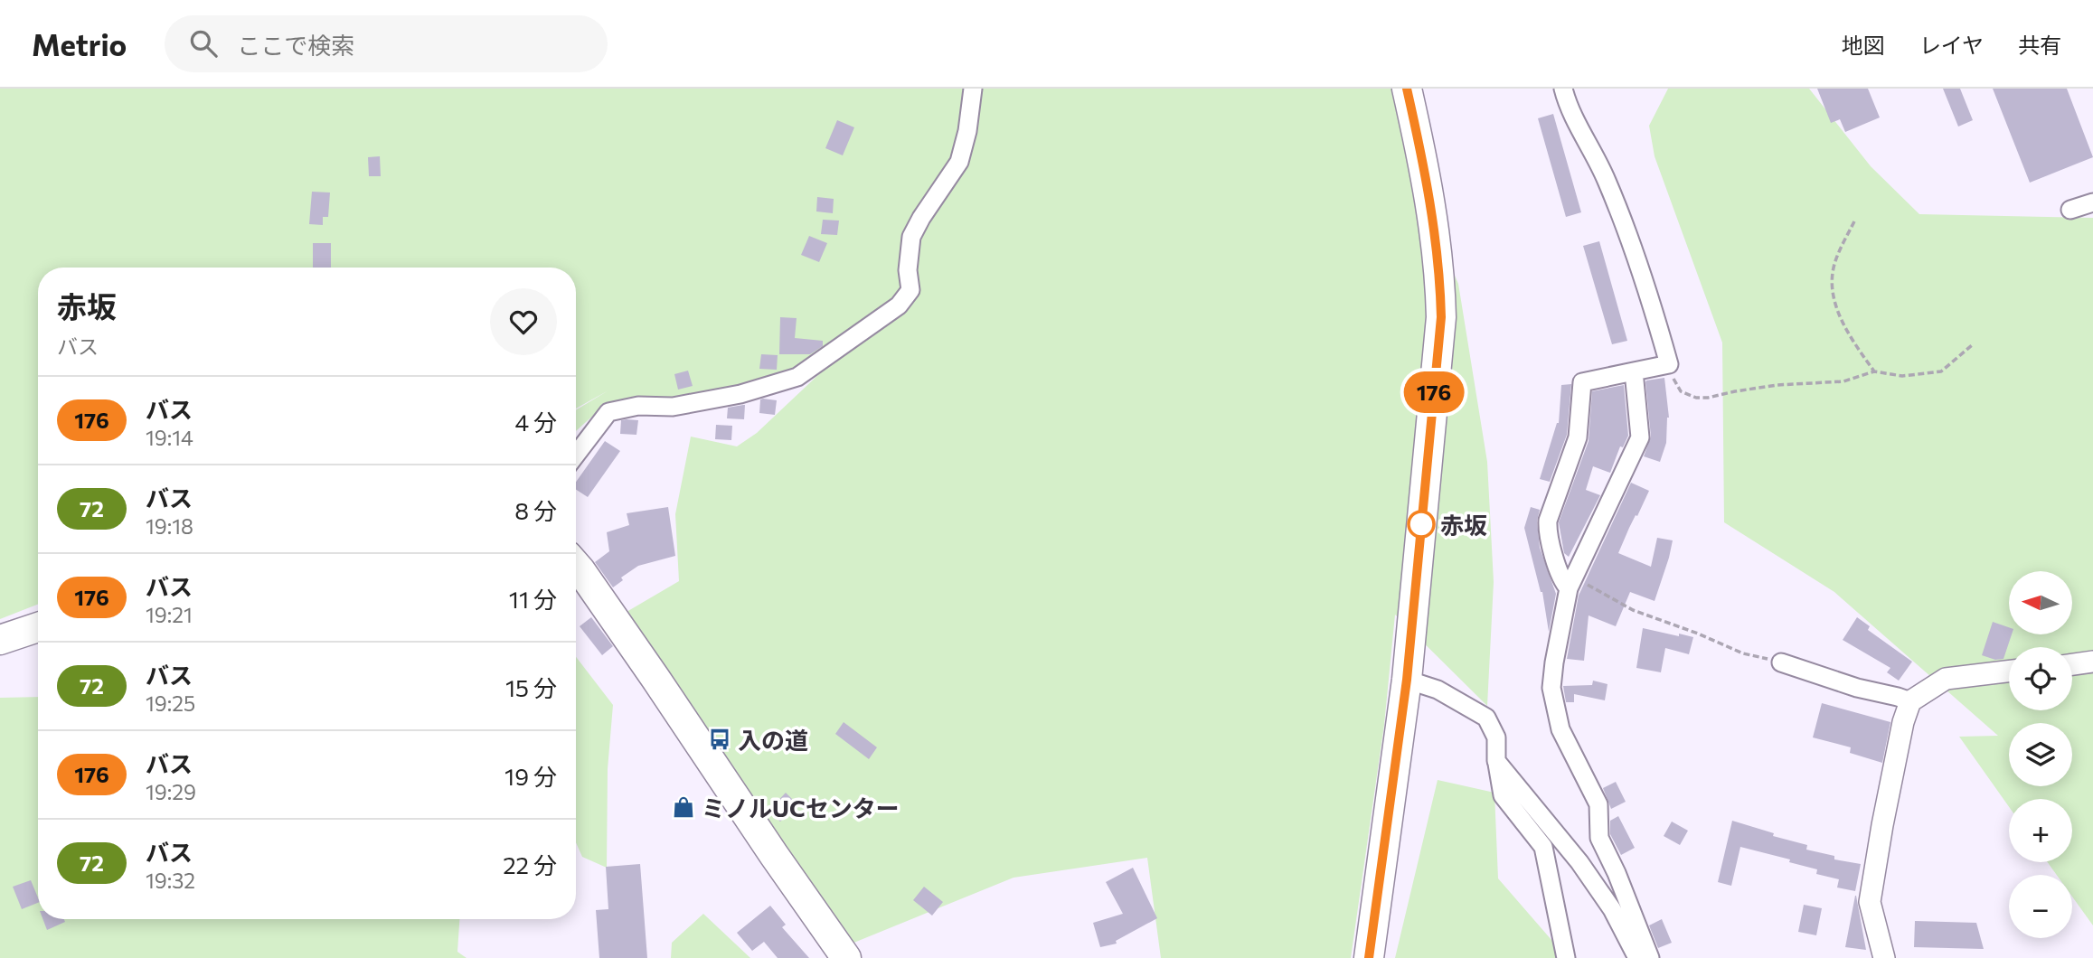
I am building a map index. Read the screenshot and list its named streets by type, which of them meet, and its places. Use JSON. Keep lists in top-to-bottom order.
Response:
{
  "places": {
    "other": ["赤坂"],
    "bus stop": ["入の道"],
    "shop": ["ミノルUCセンター"]
  },
  "lines": ["bus line 176"],
  "north": "left",
  "page": {
    "header": "Metrio",
    "search": "ここで検索",
    "nav": ["地図", "レイヤ", "共有"],
    "on_map": "176",
    "heading": ["赤坂", "バス"],
    "list": [
      {
        "mark": "176",
        "name": "バス",
        "note": "19:14",
        "value": "4 分"
      },
      {
        "mark": "72",
        "name": "バス",
        "note": "19:18",
        "value": "8 分"
      },
      {
        "mark": "176",
        "name": "バス",
        "note": "19:21",
        "value": "11 分"
      },
      {
        "mark": "72",
        "name": "バス",
        "note": "19:25",
        "value": "15 分"
      },
      {
        "mark": "176",
        "name": "バス",
        "note": "19:29",
        "value": "19 分"
      },
      {
        "mark": "72",
        "name": "バス",
        "note": "19:32",
        "value": "22 分"
      }
    ],
    "map_buttons": ["+", "−"]
  }
}
